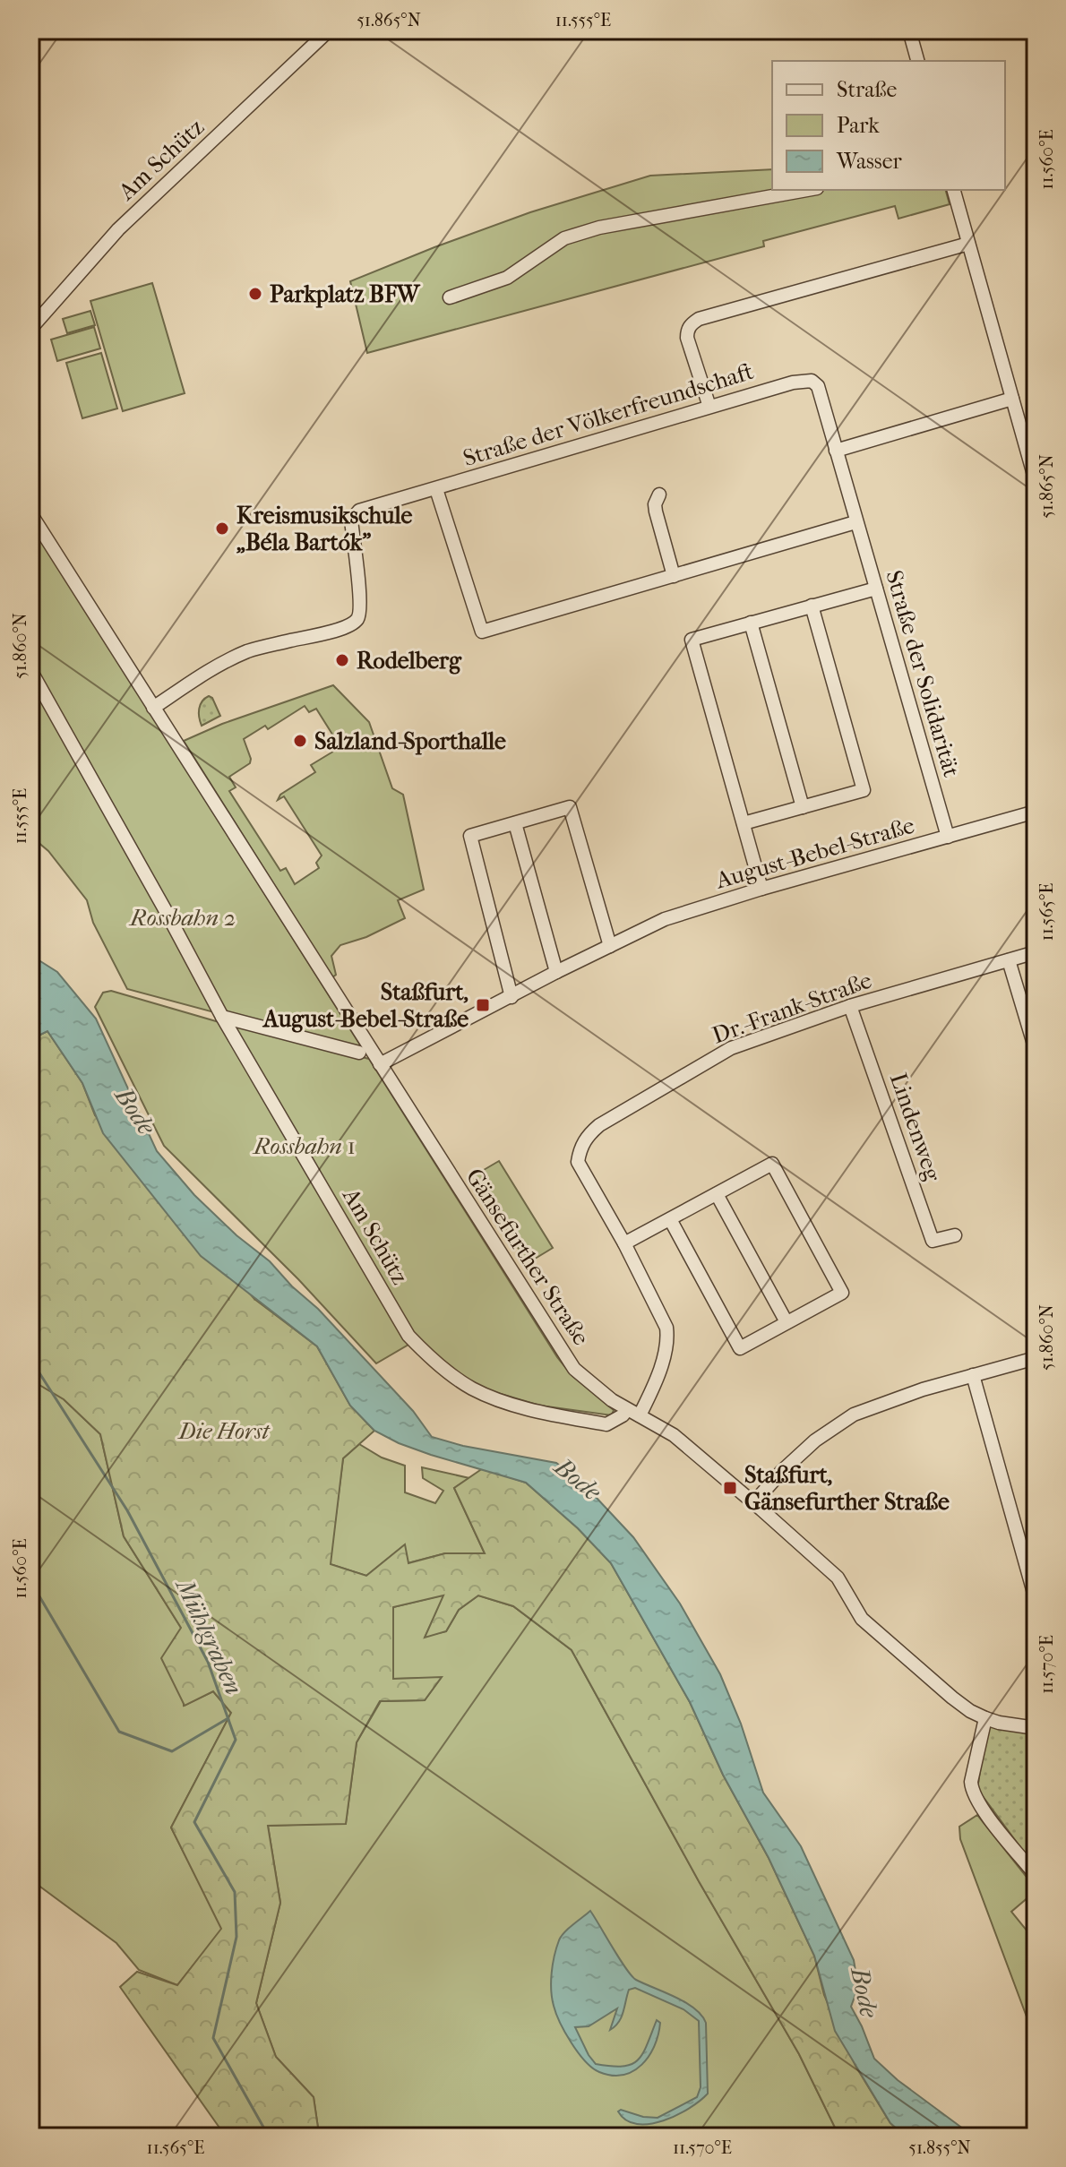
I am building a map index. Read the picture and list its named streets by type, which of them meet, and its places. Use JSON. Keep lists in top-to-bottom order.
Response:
{
  "streets": {
    "street": [
      "Am Schütz",
      "Straße der Völkerfreundschaft",
      "Straße der Solidarität",
      "August-Bebel-Straße",
      "Dr.-Frank-Straße",
      "Lindenweg",
      "Gänsefurther Straße"
    ]
  },
  "crossings": [
    ["Am Schütz", "Dr.-Frank-Straße"],
    ["Am Schütz", "Gänsefurther Straße"],
    ["Straße der Völkerfreundschaft", "Straße der Solidarität"],
    ["Straße der Solidarität", "August-Bebel-Straße"],
    ["August-Bebel-Straße", "Gänsefurther Straße"],
    ["Dr.-Frank-Straße", "Lindenweg"],
    ["Dr.-Frank-Straße", "Gänsefurther Straße"]
  ],
  "water": ["Bode", "Mühlgraben"],
  "parks": ["Rossbahn 2", "Rossbahn 1", "Die Horst"],
  "places": {
    "other": [
      "Parkplatz BFW",
      "Kreismusikschule „Béla Bartók\"",
      "Rodelberg",
      "Salzland-Sporthalle"
    ],
    "transit": ["Staßfurt, August-Bebel-Straße", "Staßfurt, Gänsefurther Straße"]
  },
  "legend": ["Straße", "Park", "Wasser"],
  "coordinates": [
    "51.865°N",
    "11.555°E",
    "11.560°E",
    "51.860°N",
    "11.565°E",
    "11.570°E",
    "51.855°N"
  ]
}
